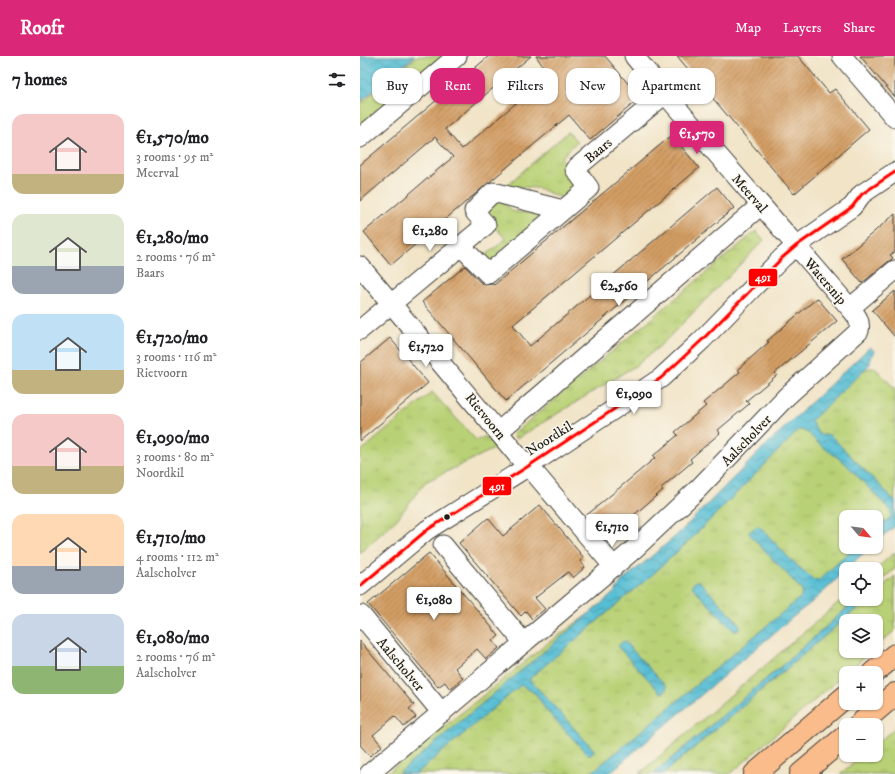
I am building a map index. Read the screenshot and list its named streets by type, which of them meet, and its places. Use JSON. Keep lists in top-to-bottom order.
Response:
{
  "streets": {
    "street": [
      "Baars",
      "Meerval",
      "Watersnip",
      "Rietvoorn",
      "Noordkil",
      "Aalscholver"
    ]
  },
  "crossings": [
    ["Meerval", "Watersnip"],
    ["Meerval", "Noordkil"],
    ["Watersnip", "Noordkil"],
    ["Watersnip", "Aalscholver"],
    ["Rietvoorn", "Noordkil"]
  ],
  "lines": ["transit line 491"],
  "north": "bottom right",
  "page": {
    "header": "Roofr",
    "nav": ["Map", "Layers", "Share"],
    "heading": "7 homes",
    "chip": [
      "Buy",
      "Rent",
      "Filters",
      "New",
      "Apartment"
    ],
    "list": [
      {
        "name": "€1,570/mo",
        "note": "3 rooms · 95 m² · Meerval"
      },
      {
        "name": "€1,280/mo",
        "note": "2 rooms · 76 m² · Baars"
      },
      {
        "name": "€1,720/mo",
        "note": "3 rooms · 116 m² · Rietvoorn"
      },
      {
        "name": "€1,090/mo",
        "note": "3 rooms · 80 m² · Noordkil"
      },
      {
        "name": "€1,710/mo",
        "note": "4 rooms · 112 m² · Aalscholver"
      },
      {
        "name": "€1,080/mo",
        "note": "2 rooms · 76 m² · Aalscholver"
      }
    ],
    "price": [
      "€1,570",
      "€1,280",
      "€2,560",
      "€1,720",
      "€1,090",
      "€1,710",
      "€1,080"
    ],
    "map_buttons": ["+", "−"]
  }
}
